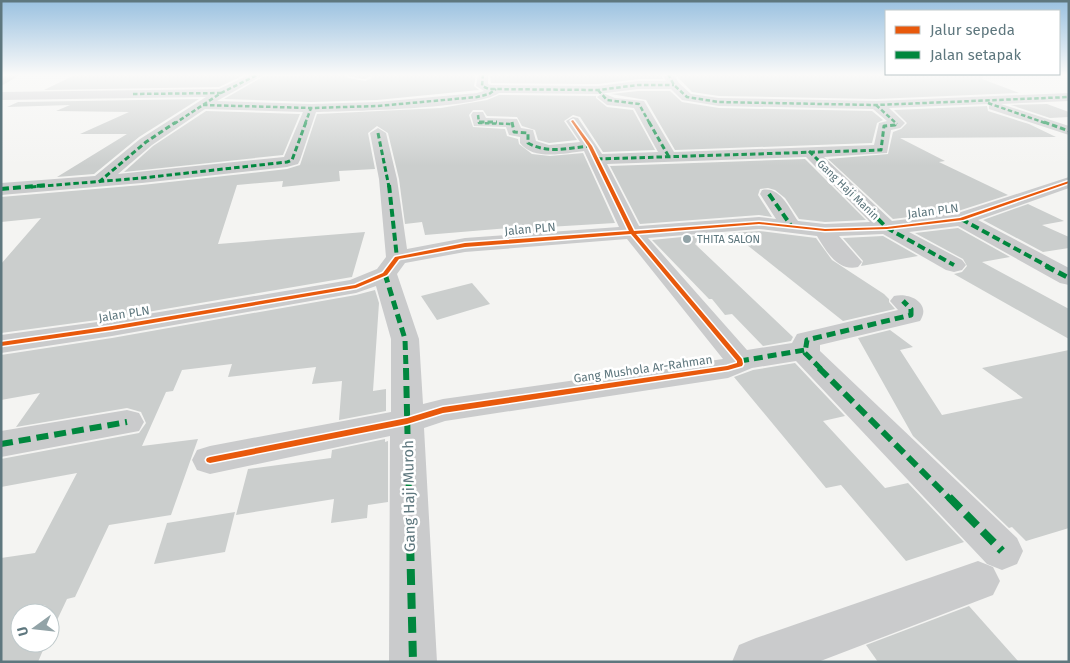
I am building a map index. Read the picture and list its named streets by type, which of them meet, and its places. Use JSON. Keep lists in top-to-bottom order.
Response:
{
  "streets": {
    "street": [
      "Gang Haji Manin",
      "Jalan PLN",
      "Gang Mushola Ar-Rahman",
      "Gang Haji Muroh"
    ]
  },
  "crossings": [
    ["Gang Haji Manin", "Jalan PLN"],
    ["Jalan PLN", "Gang Mushola Ar-Rahman"],
    ["Jalan PLN", "Gang Haji Muroh"],
    ["Gang Mushola Ar-Rahman", "Gang Haji Muroh"]
  ],
  "places": ["THITA SALON"],
  "legend": ["Jalur sepeda", "Jalan setapak"],
  "north": "left"
}
